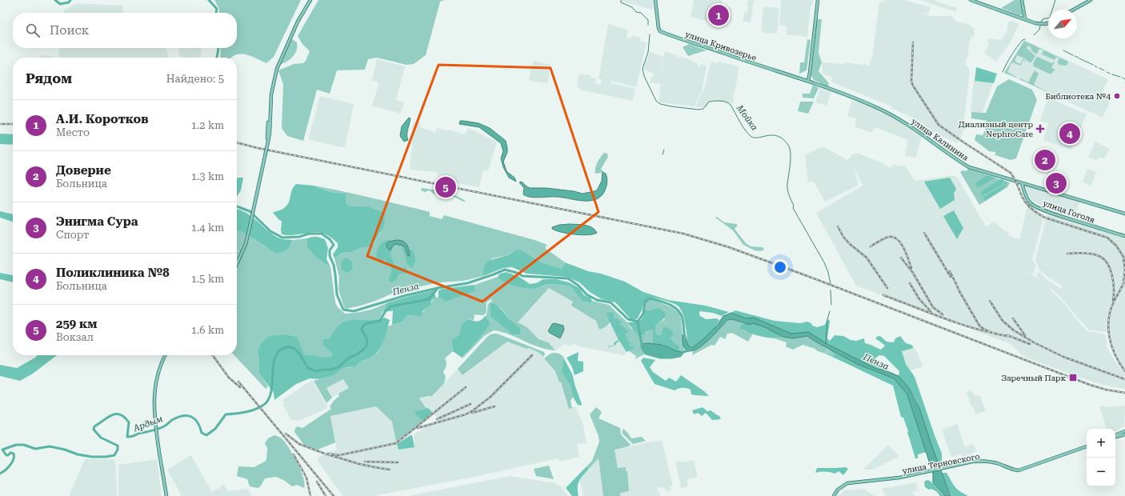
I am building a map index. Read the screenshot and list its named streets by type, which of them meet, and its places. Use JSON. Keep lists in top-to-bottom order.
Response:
{
  "streets": {
    "main road": [
      "улица Кривозерье",
      "улица Калинина",
      "улица Гоголя",
      "улица Терновского"
    ]
  },
  "crossings": [
    ["улица Кривозерье", "улица Калинина"],
    ["улица Калинина", "улица Гоголя"]
  ],
  "water": ["Мойка", "Пенза", "Ардым"],
  "places": {
    "other": ["Библиотека №4"],
    "health": ["Диализный центр NephroCare"],
    "transit": ["Заречный Парк"]
  },
  "north": "top right",
  "page": {
    "pins": [
      "1",
      "4",
      "2",
      "3",
      "5"
    ],
    "search": "Поиск",
    "heading": ["Рядом", "Найдено: 5"],
    "list": [
      {
        "mark": "1",
        "name": "А.И. Коротков",
        "note": "Место",
        "value": "1.2 km"
      },
      {
        "mark": "2",
        "name": "Доверие",
        "note": "Больница",
        "value": "1.3 km"
      },
      {
        "mark": "3",
        "name": "Энигма Сура",
        "note": "Спорт",
        "value": "1.4 km"
      },
      {
        "mark": "4",
        "name": "Поликлиника №8",
        "note": "Больница",
        "value": "1.5 km"
      },
      {
        "mark": "5",
        "name": "259 км",
        "note": "Вокзал",
        "value": "1.6 km"
      }
    ],
    "map_buttons": ["+", "−"]
  }
}
